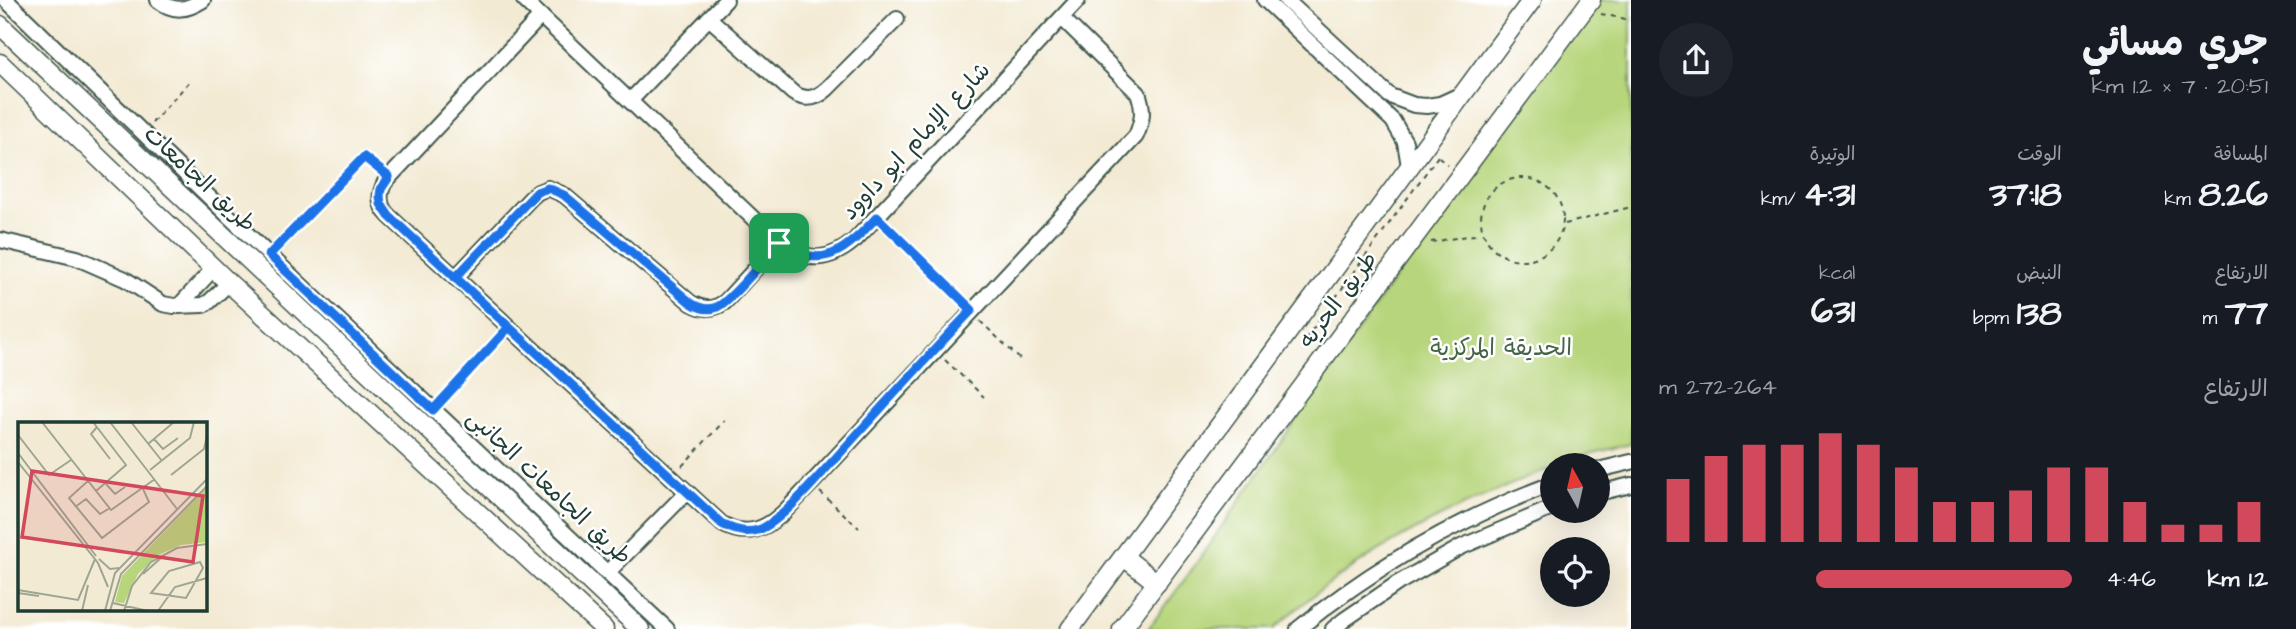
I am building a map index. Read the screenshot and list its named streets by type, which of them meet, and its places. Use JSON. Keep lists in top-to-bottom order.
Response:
{
  "streets": {
    "main road": ["طريق الجامعات", "طريق الحريه"],
    "street": ["شارع الإمام ابو داوود", "طريق الجامعات الجانبى"]
  },
  "crossings": [
    ["طريق الجامعات", "طريق الجامعات الجانبى"]
  ],
  "parks": ["الحديقة المركزية"],
  "north": "top",
  "page": {
    "heading": ["جري مسائي", "20:51 · 7 × 1.2 km"],
    "stats": [
      ["المسافة", "8.26 km"],
      ["الوقت", "37:18"],
      ["الوتيرة", "4:31 /km"],
      ["الارتفاع", "77 m"],
      ["النبض", "138 bpm"],
      ["kcal", "631"]
    ],
    "chart": ["الارتفاع", "264–272 m"],
    "list": [
      {
        "name": "1.2 km",
        "note": "4:46"
      }
    ]
  }
}
